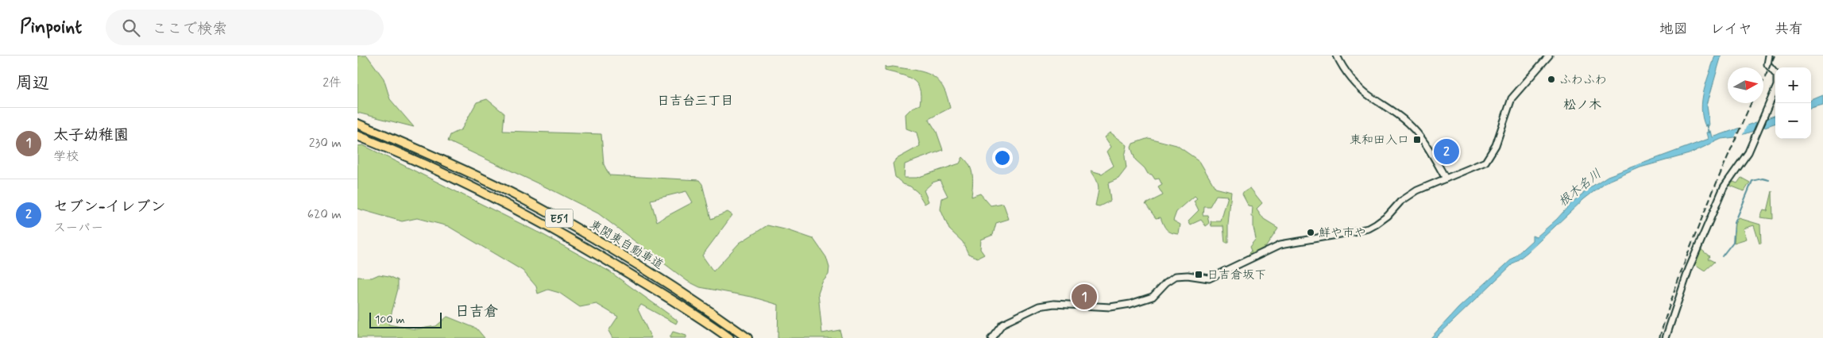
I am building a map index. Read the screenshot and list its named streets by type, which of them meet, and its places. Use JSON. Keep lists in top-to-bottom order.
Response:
{
  "streets": {
    "highway": ["E51", "東関東自動車道"]
  },
  "districts": ["日吉台三丁目", "松ノ木", "日吉倉"],
  "water": ["根木名川"],
  "places": {
    "other": ["ふわふわ", "鮮や市や"],
    "transit": ["東和田入口", "日吉倉坂下"]
  },
  "scale_bar": "100 m",
  "north": "right",
  "page": {
    "header": "Pinpoint",
    "search": "ここで検索",
    "nav": ["地図", "レイヤ", "共有"],
    "heading": ["周辺", "2件"],
    "map_buttons": ["+", "−"],
    "list": [
      {
        "mark": "1",
        "name": "太子幼稚園",
        "note": "学校",
        "value": "230 m"
      },
      {
        "mark": "2",
        "name": "セブン-イレブン",
        "note": "スーパー",
        "value": "620 m"
      }
    ],
    "pins": ["2", "1"],
    "scale": "100 m"
  }
}
